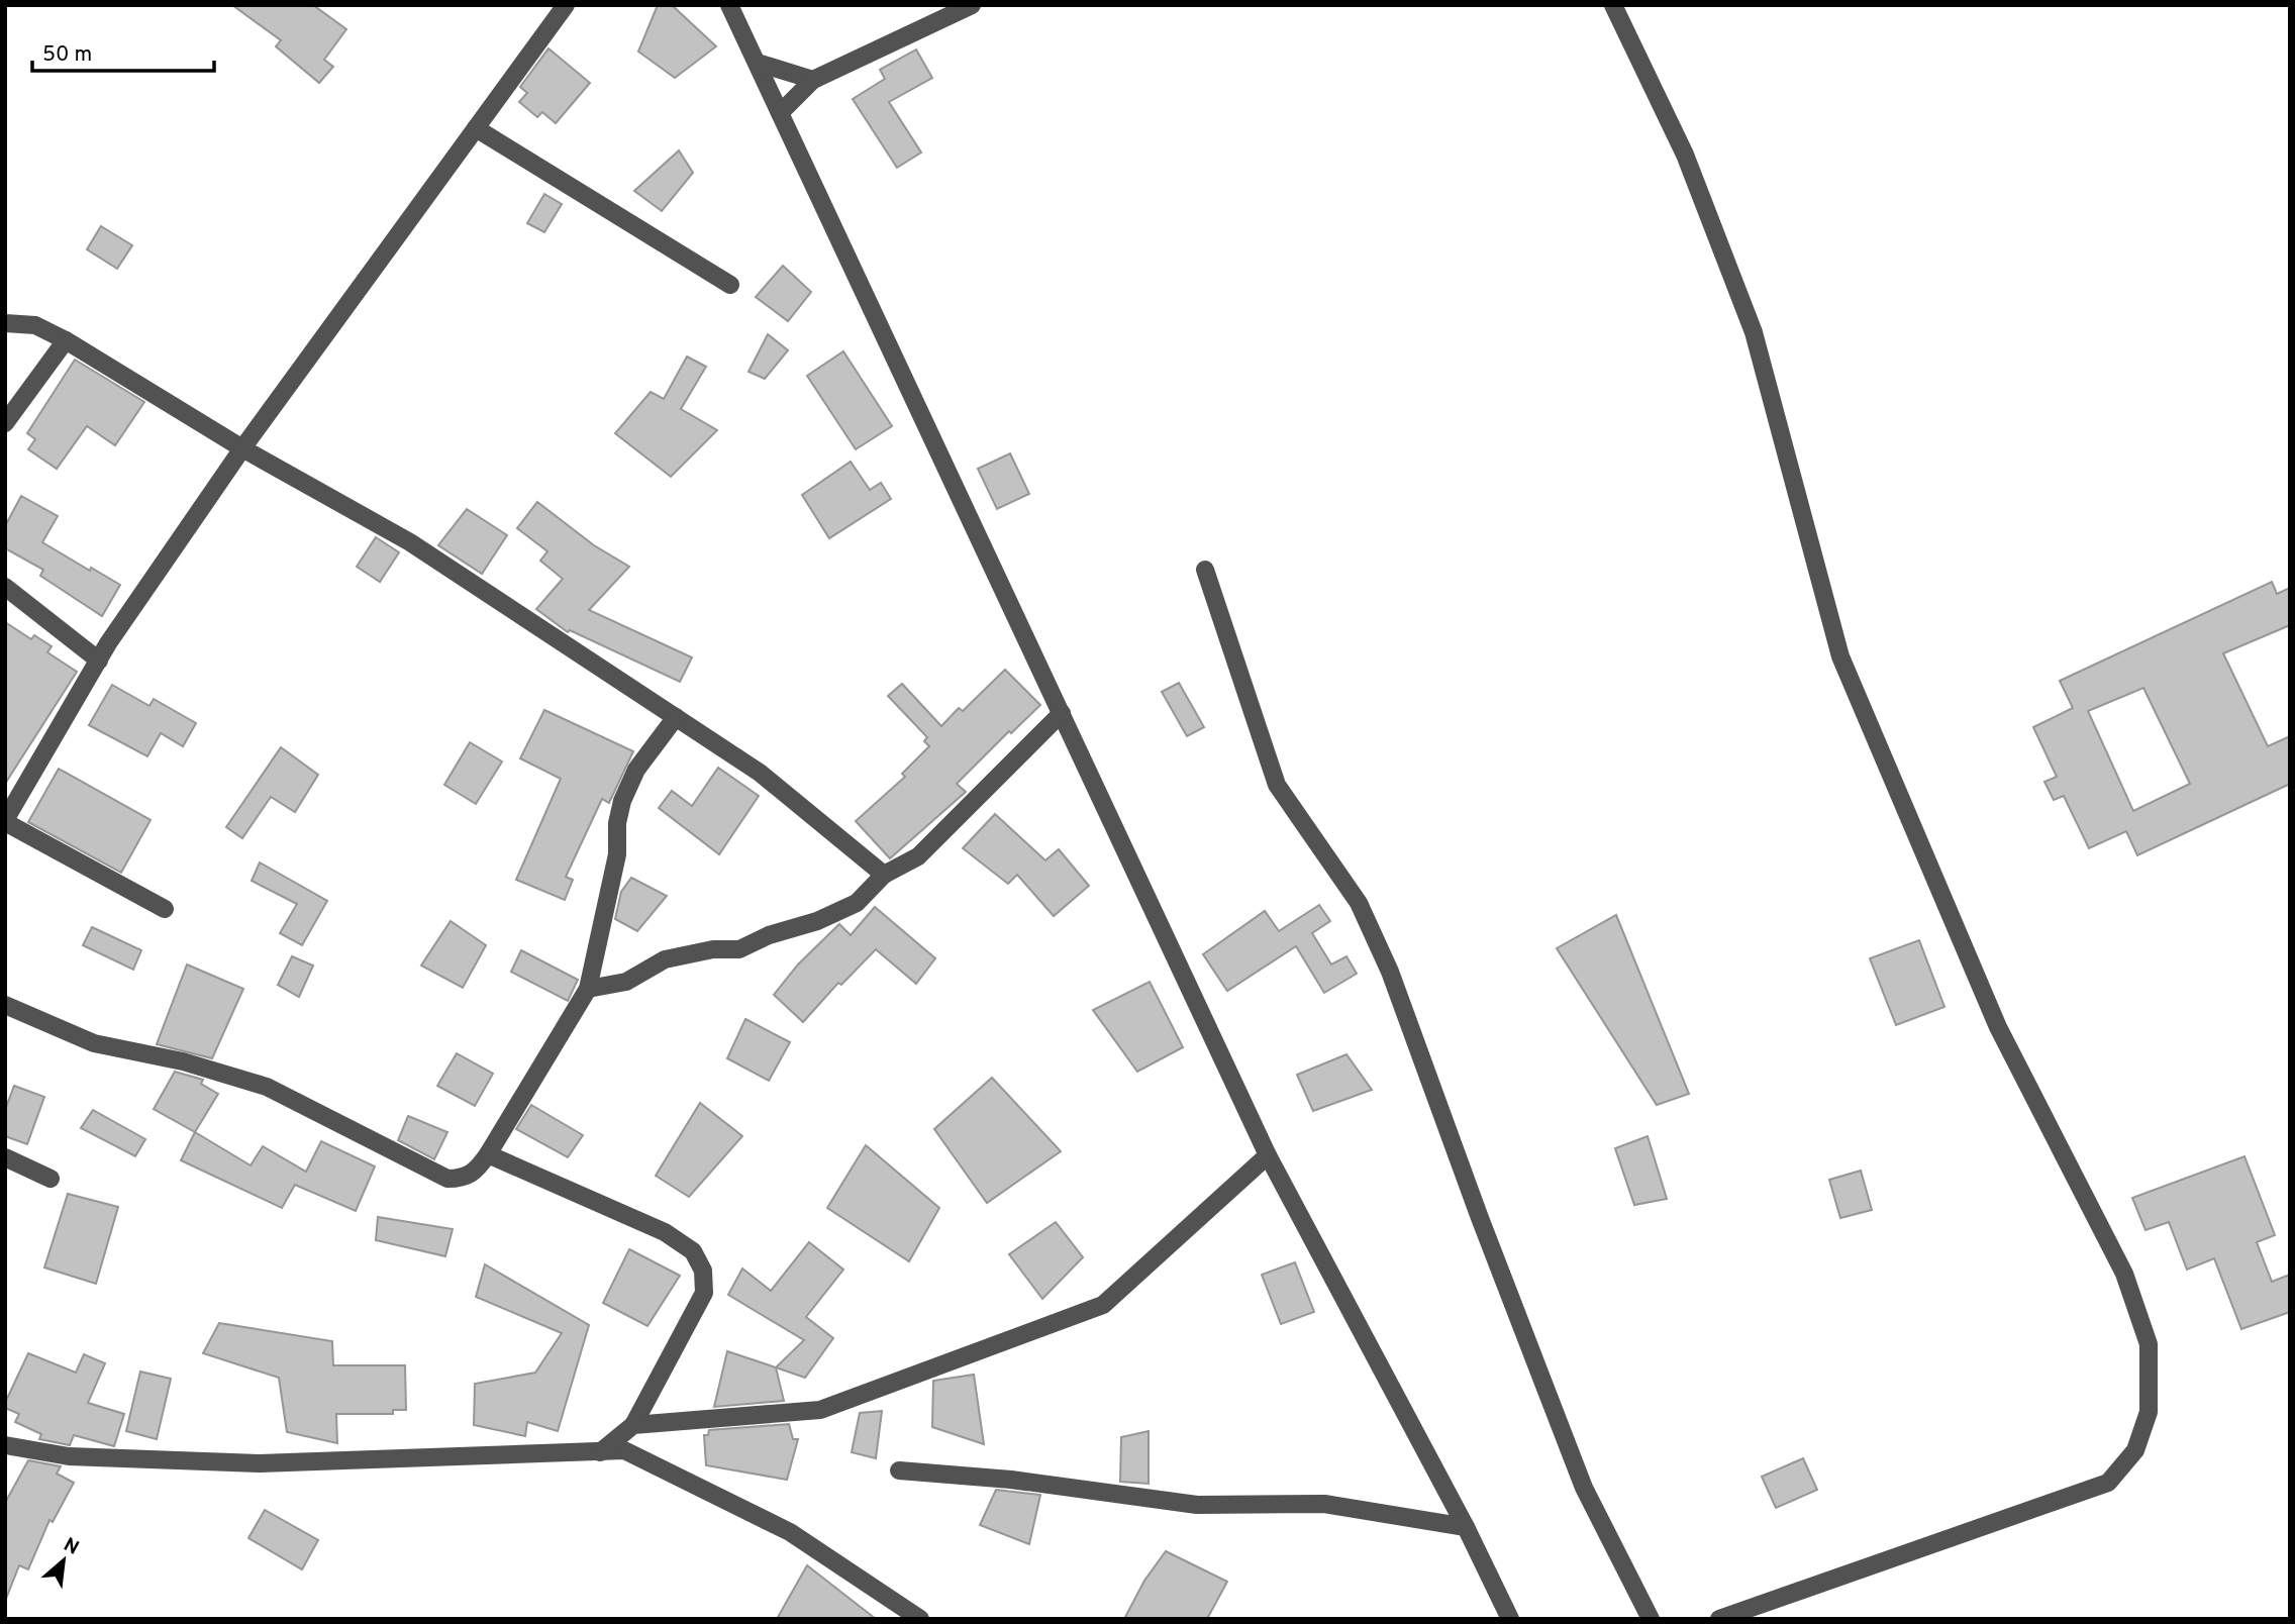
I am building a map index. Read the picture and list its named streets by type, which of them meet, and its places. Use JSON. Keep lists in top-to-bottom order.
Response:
{
  "scale_bar": "50 m",
  "north": "top right"
}
